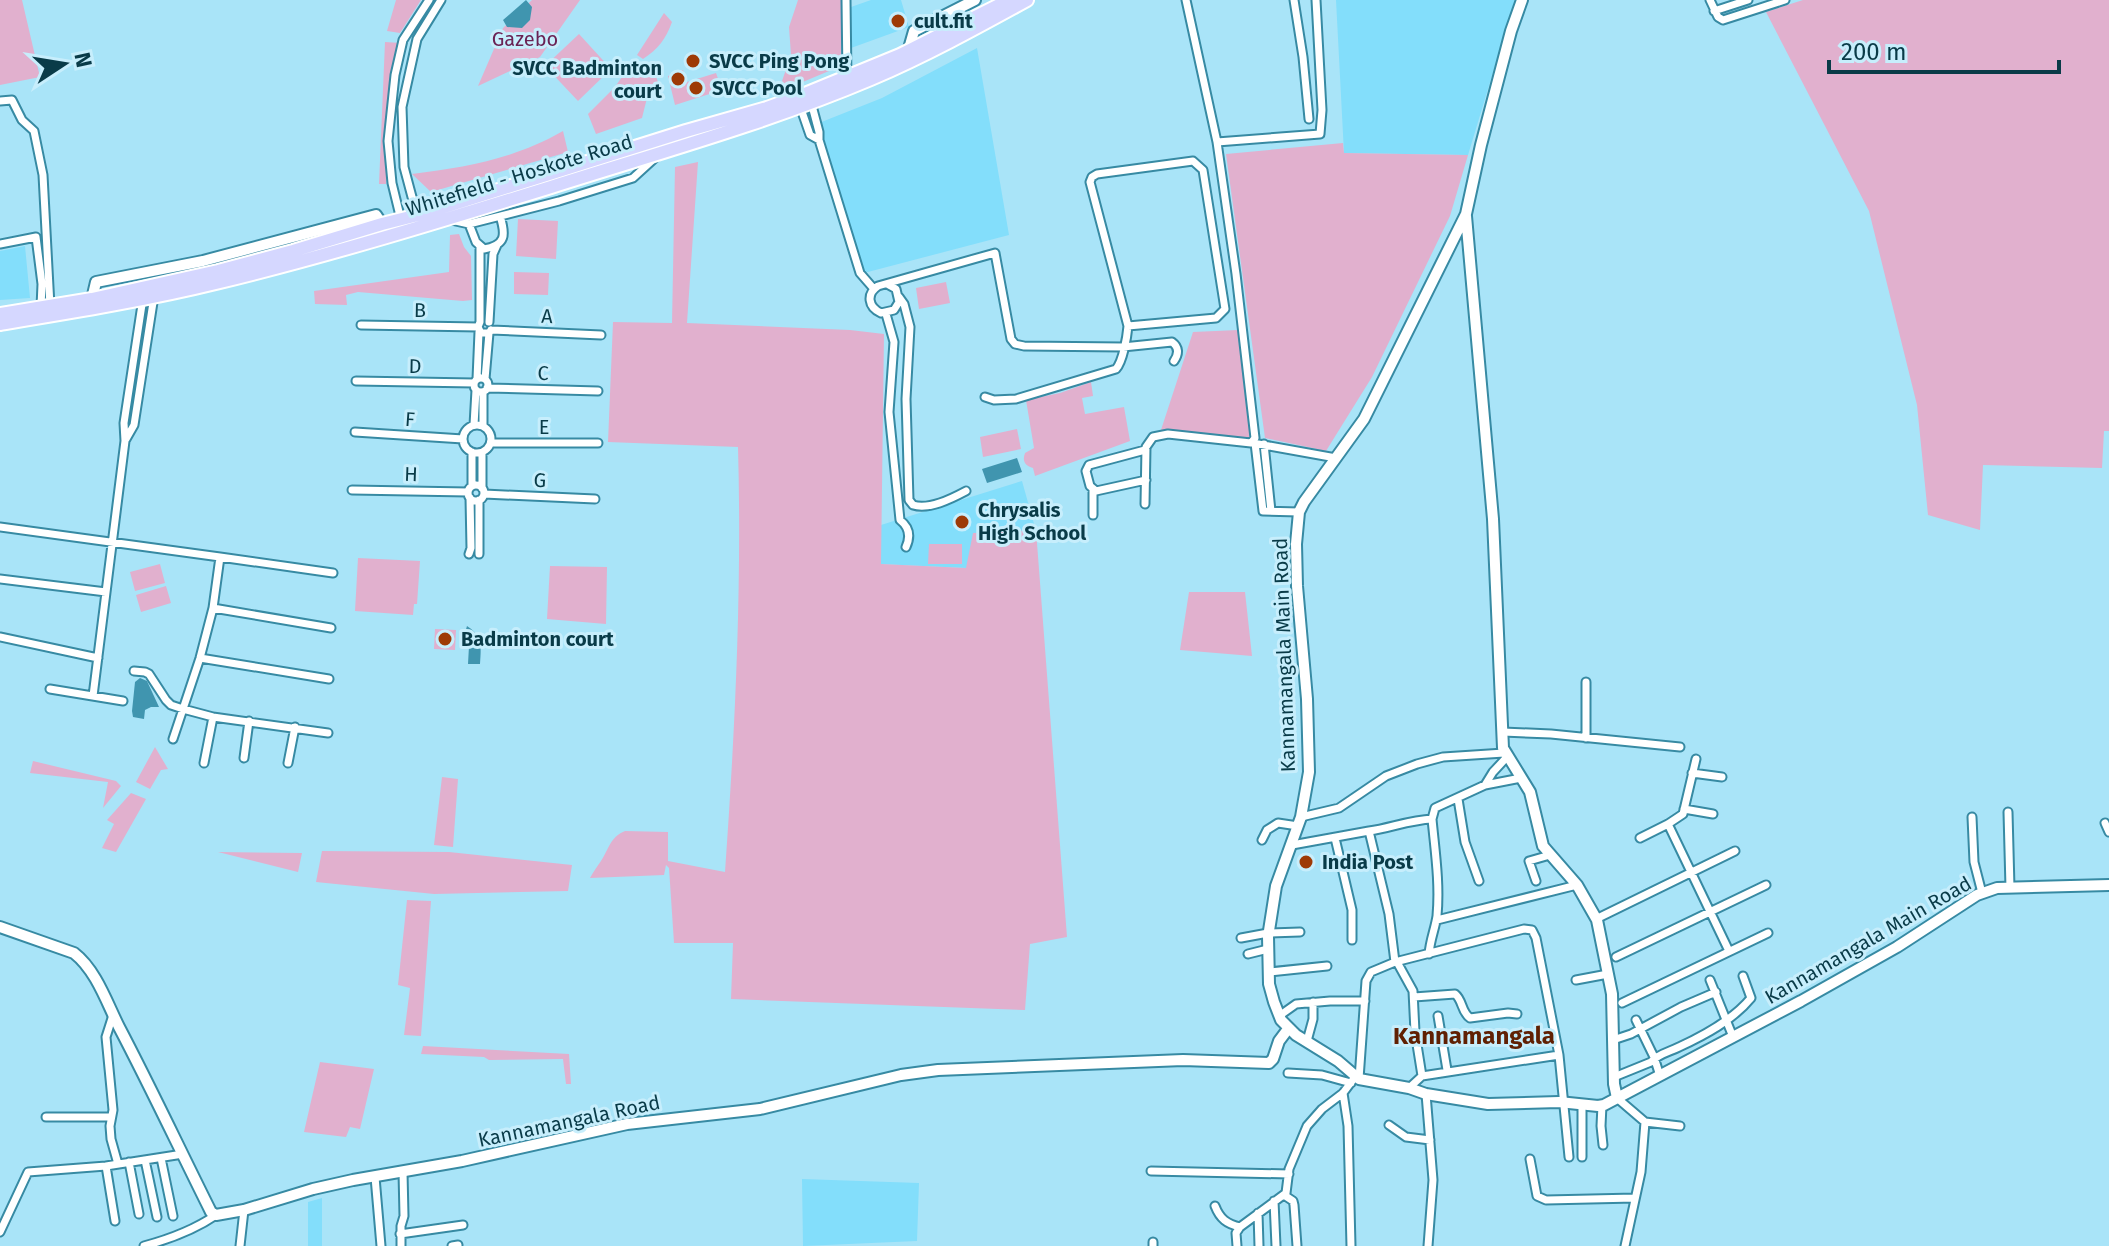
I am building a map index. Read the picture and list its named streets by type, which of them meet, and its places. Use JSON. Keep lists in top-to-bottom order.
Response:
{
  "streets": {
    "main road": ["Whitefield - Hoskote Road"],
    "street": [
      "B",
      "A",
      "D",
      "C",
      "F",
      "E",
      "H",
      "G",
      "Kannamangala Main Road",
      "Kannamangala Road"
    ]
  },
  "crossings": [
    ["B", "A"],
    ["D", "C"],
    ["F", "E"],
    ["H", "G"],
    ["Kannamangala Main Road", "Kannamangala Road"]
  ],
  "districts": ["Kannamangala"],
  "parks": ["Gazebo"],
  "places": [
    "cult.fit",
    "SVCC Ping Pong",
    "SVCC Badminton court",
    "SVCC Pool",
    "Chrysalis High School",
    "Badminton court",
    "India Post"
  ],
  "scale_bar": "200 m",
  "north": "right"
}
